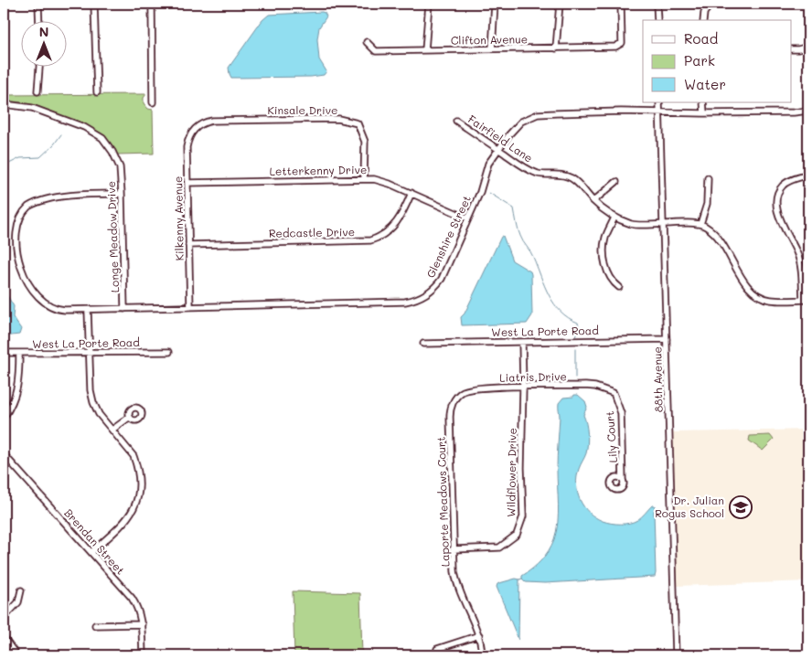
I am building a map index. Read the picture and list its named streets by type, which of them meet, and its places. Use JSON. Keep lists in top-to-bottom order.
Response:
{
  "streets": {
    "street": [
      "Clifton Avenue",
      "Kinsale Drive",
      "Fairfield Lane",
      "Letterkenny Drive",
      "Kilkenny Avenue",
      "Redcastle Drive",
      "Longe Meadow Drive",
      "Glenshire Street",
      "West La Porte Road",
      "Liatris Drive",
      "88th Avenue",
      "Lily Court",
      "Wildflower Drive",
      "Laporte Meadows Court",
      "Brendan Street"
    ]
  },
  "crossings": [
    ["Kinsale Drive", "Letterkenny Drive"],
    ["Kinsale Drive", "Kilkenny Avenue"],
    ["Fairfield Lane", "Glenshire Street"],
    ["Fairfield Lane", "88th Avenue"],
    ["Letterkenny Drive", "Kilkenny Avenue"],
    ["Letterkenny Drive", "Redcastle Drive"],
    ["Letterkenny Drive", "Glenshire Street"],
    ["Kilkenny Avenue", "Redcastle Drive"],
    ["Kilkenny Avenue", "Glenshire Street"],
    ["Longe Meadow Drive", "Glenshire Street"],
    ["Glenshire Street", "88th Avenue"],
    ["West La Porte Road", "88th Avenue"],
    ["West La Porte Road", "Wildflower Drive"],
    ["Liatris Drive", "Lily Court"],
    ["Liatris Drive", "Wildflower Drive"],
    ["Liatris Drive", "Laporte Meadows Court"],
    ["Wildflower Drive", "Laporte Meadows Court"]
  ],
  "places": {
    "school or university": ["Dr. Julian Rogus School"]
  },
  "legend": ["Road", "Park", "Water"],
  "north": "top"
}
